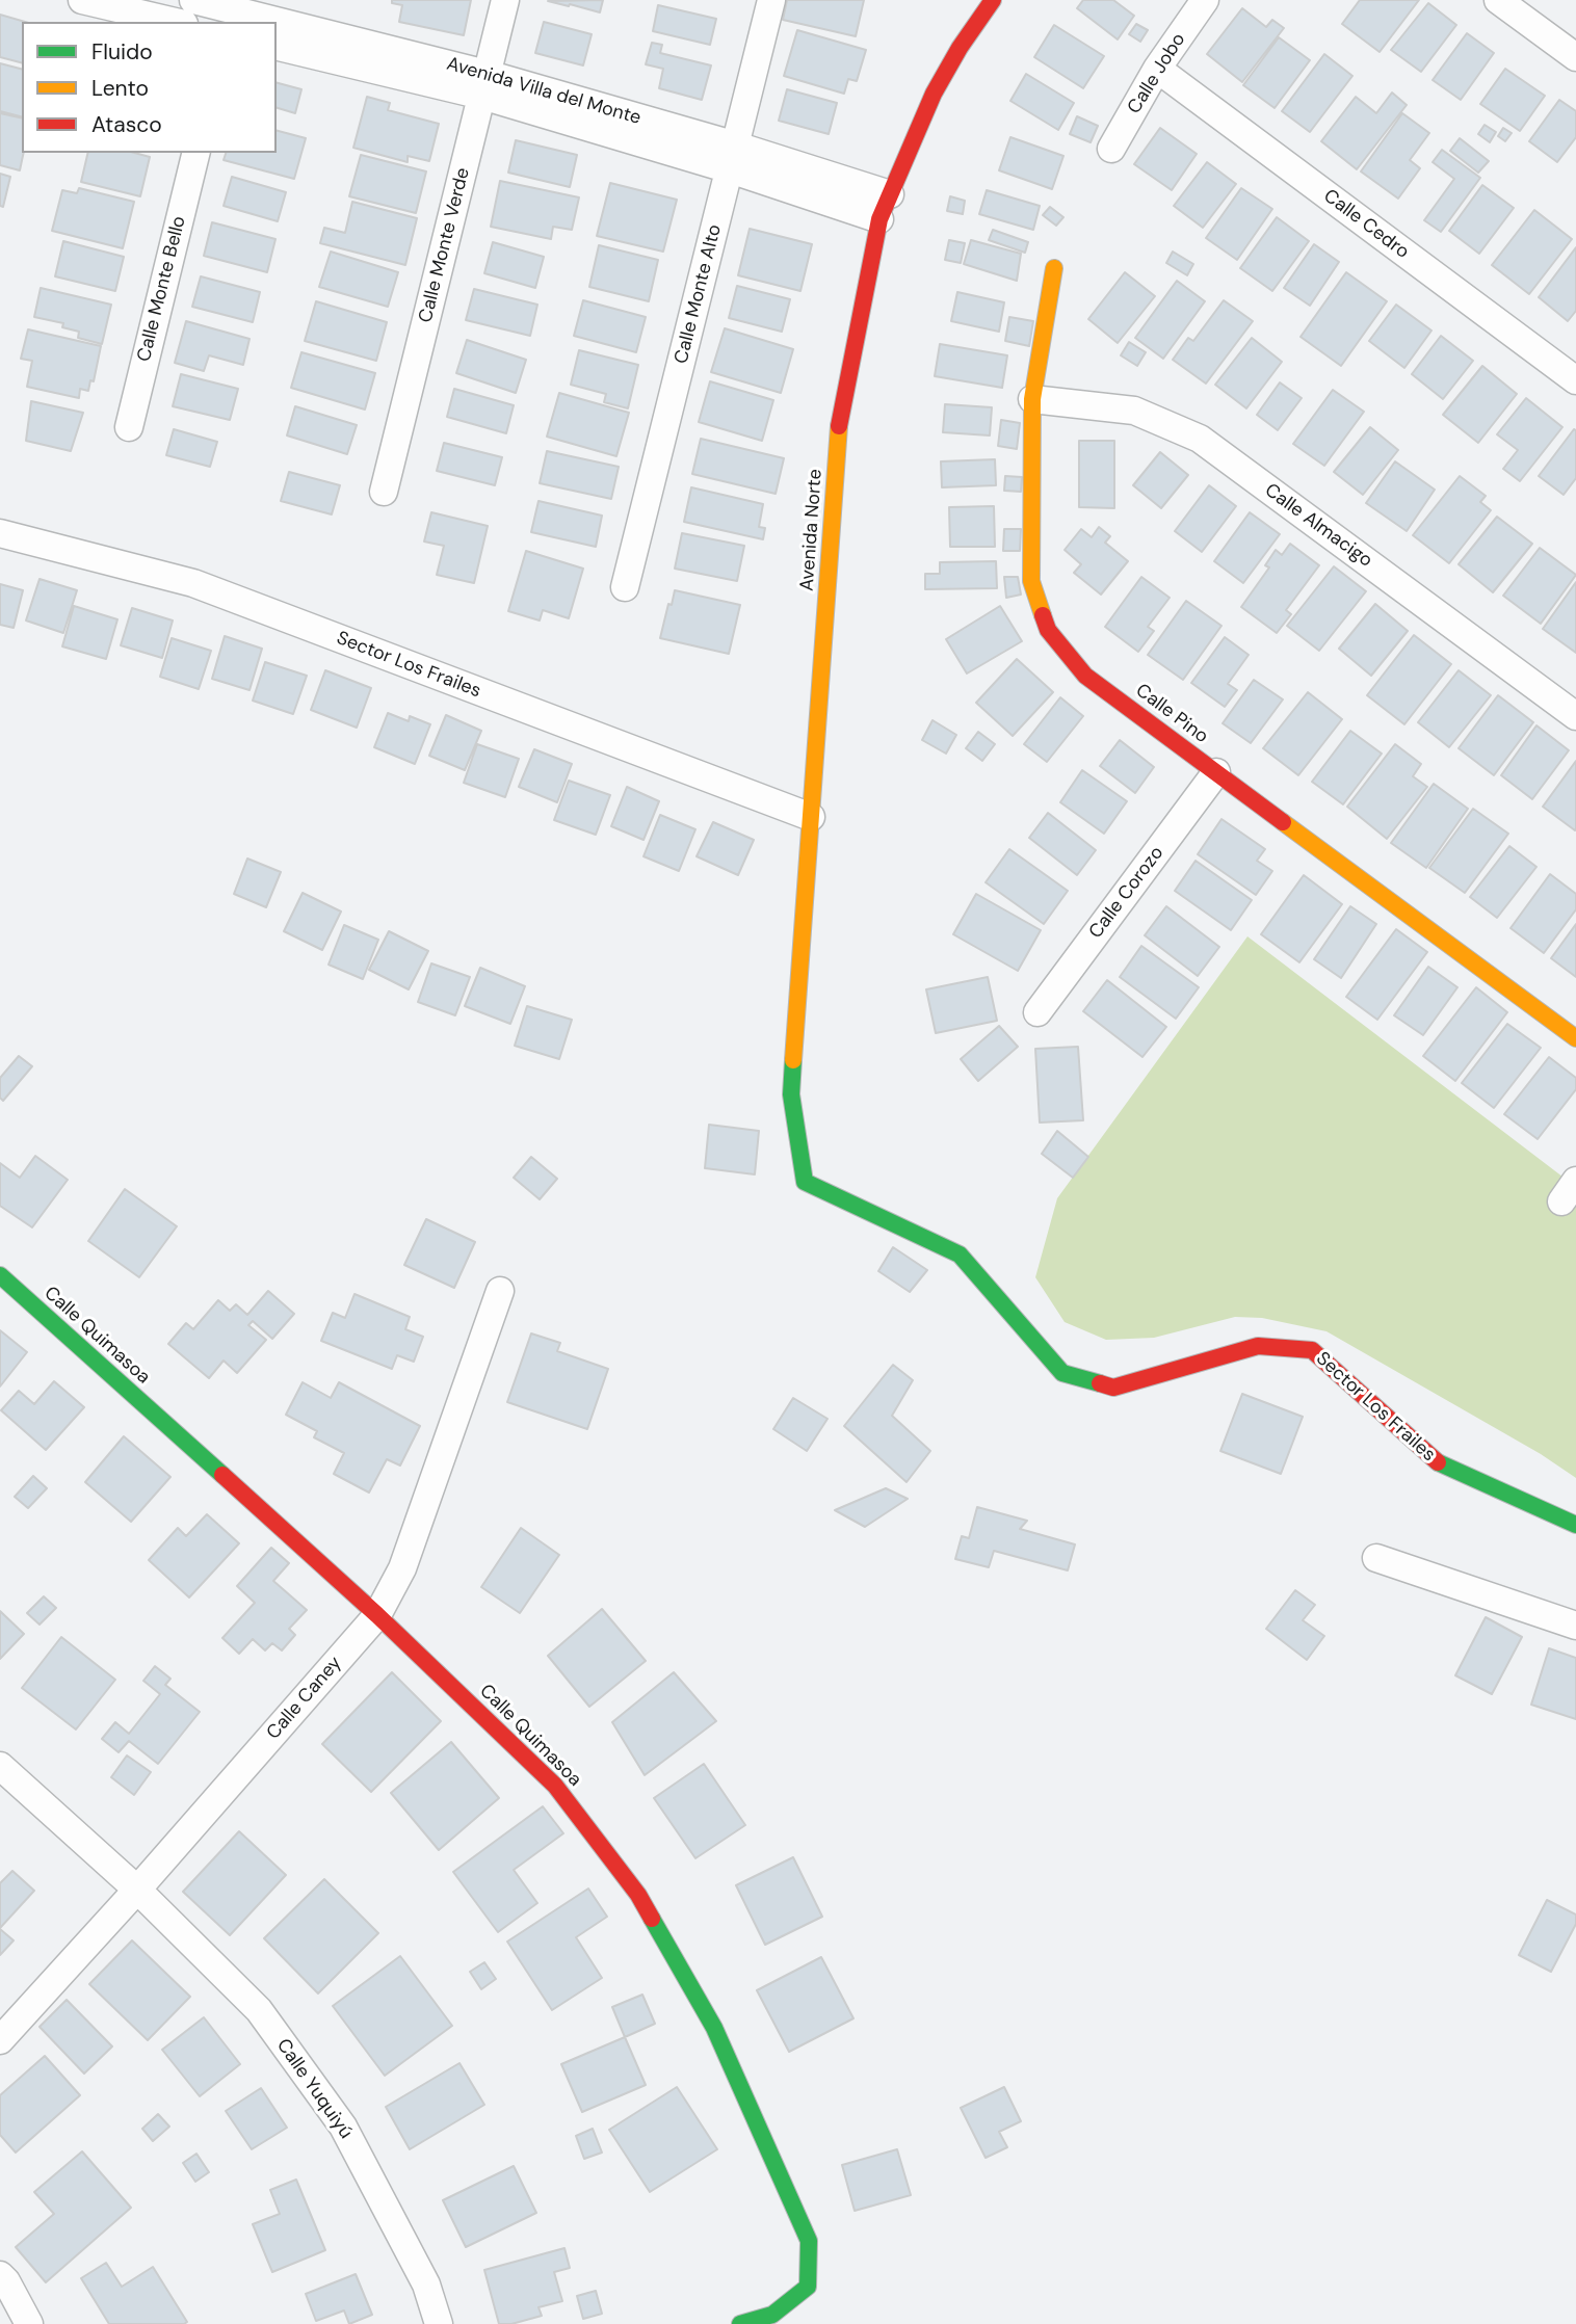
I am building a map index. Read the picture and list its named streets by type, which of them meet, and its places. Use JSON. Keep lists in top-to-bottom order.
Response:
{
  "streets": {
    "street": [
      "Calle Jobo",
      "Avenida Villa del Monte",
      "Calle Cedro",
      "Calle Monte Verde",
      "Calle Monte Bello",
      "Calle Monte Alto",
      "Calle Almacigo",
      "Avenida Norte",
      "Sector Los Frailes",
      "Calle Pino",
      "Calle Corozo",
      "Calle Quimasoa",
      "Calle Caney",
      "Calle Yuquiyú"
    ]
  },
  "crossings": [
    ["Calle Jobo", "Calle Cedro"],
    ["Avenida Villa del Monte", "Calle Monte Verde"],
    ["Avenida Villa del Monte", "Calle Monte Alto"],
    ["Avenida Villa del Monte", "Avenida Norte"],
    ["Calle Almacigo", "Calle Pino"],
    ["Avenida Norte", "Sector Los Frailes"],
    ["Calle Pino", "Calle Corozo"],
    ["Calle Quimasoa", "Calle Caney"],
    ["Calle Caney", "Calle Yuquiyú"]
  ],
  "legend": ["Fluido", "Lento", "Atasco"]
}
